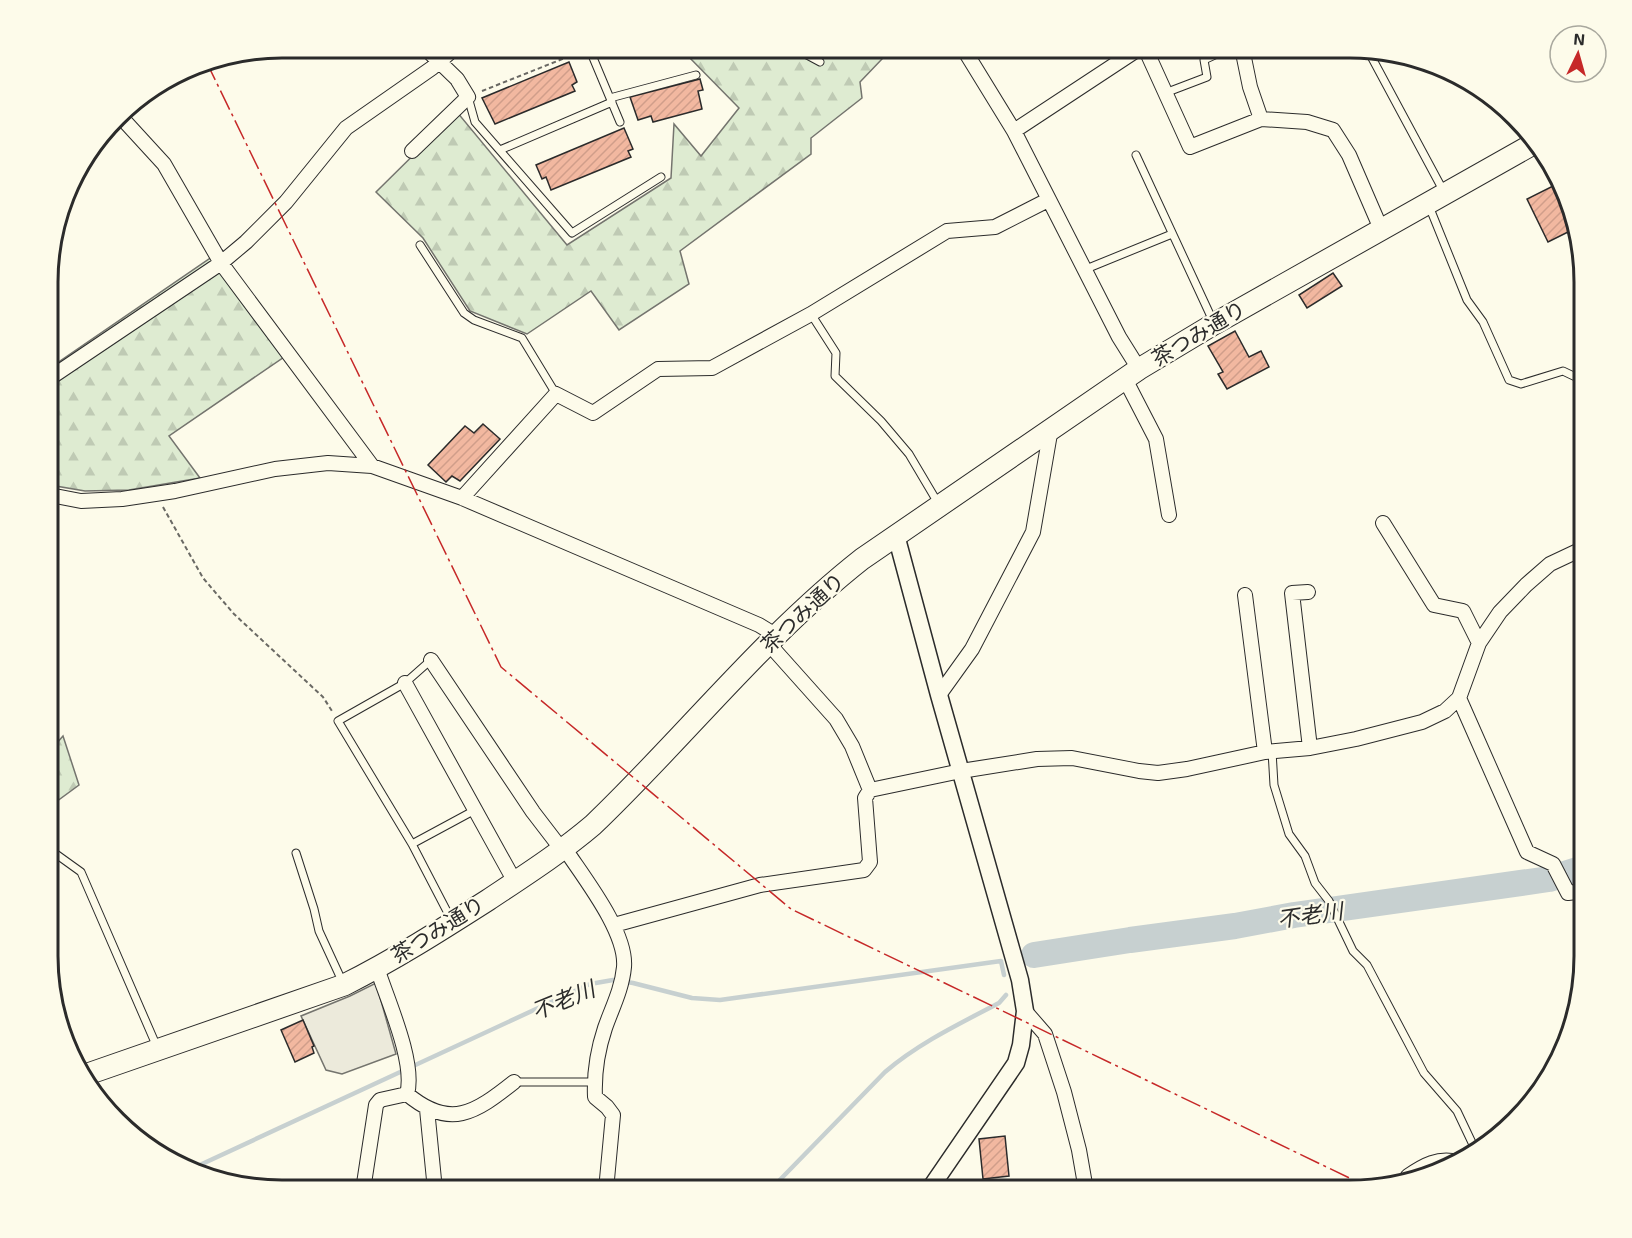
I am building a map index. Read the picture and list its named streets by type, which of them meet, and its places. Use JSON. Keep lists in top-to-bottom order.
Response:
{
  "streets": {
    "main road": ["茶つみ通り"]
  },
  "water": ["不老川"],
  "north": "top"
}
